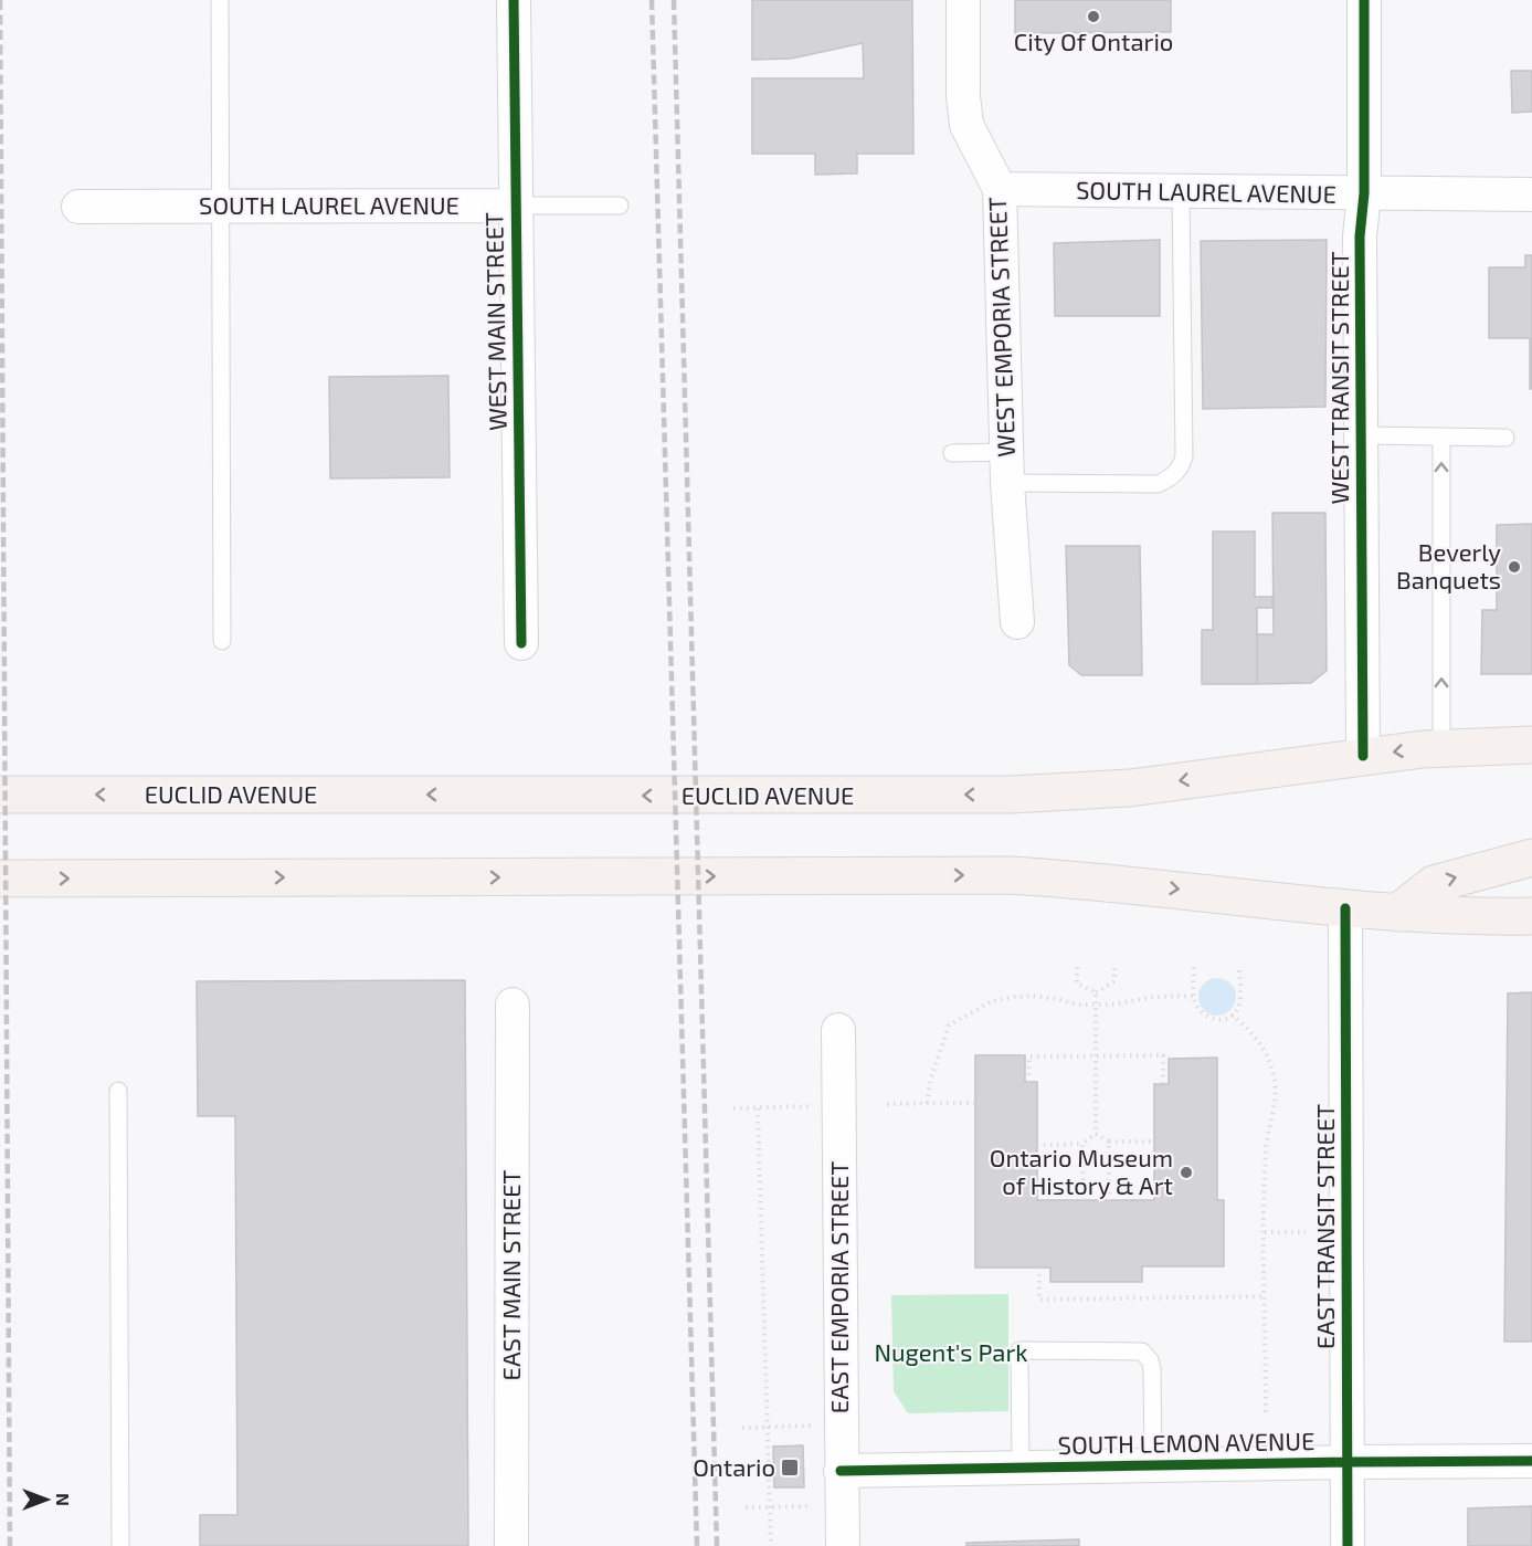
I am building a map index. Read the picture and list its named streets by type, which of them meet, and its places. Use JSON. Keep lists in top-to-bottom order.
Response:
{
  "streets": {
    "main road": ["EUCLID AVENUE"],
    "street": [
      "SOUTH LAUREL AVENUE",
      "WEST MAIN STREET",
      "WEST EMPORIA STREET",
      "WEST TRANSIT STREET",
      "EAST TRANSIT STREET",
      "EAST MAIN STREET",
      "EAST EMPORIA STREET",
      "SOUTH LEMON AVENUE"
    ]
  },
  "crossings": [
    ["SOUTH LAUREL AVENUE", "WEST MAIN STREET"],
    ["SOUTH LAUREL AVENUE", "WEST EMPORIA STREET"],
    ["SOUTH LAUREL AVENUE", "WEST TRANSIT STREET"],
    ["WEST TRANSIT STREET", "EUCLID AVENUE"],
    ["EAST TRANSIT STREET", "SOUTH LEMON AVENUE"],
    ["EAST EMPORIA STREET", "SOUTH LEMON AVENUE"]
  ],
  "parks": ["Nugent's Park"],
  "places": {
    "other": ["City Of Ontario", "Beverly Banquets", "Ontario Museum of History & Art"],
    "transit": ["Ontario"]
  },
  "north": "right"
}
